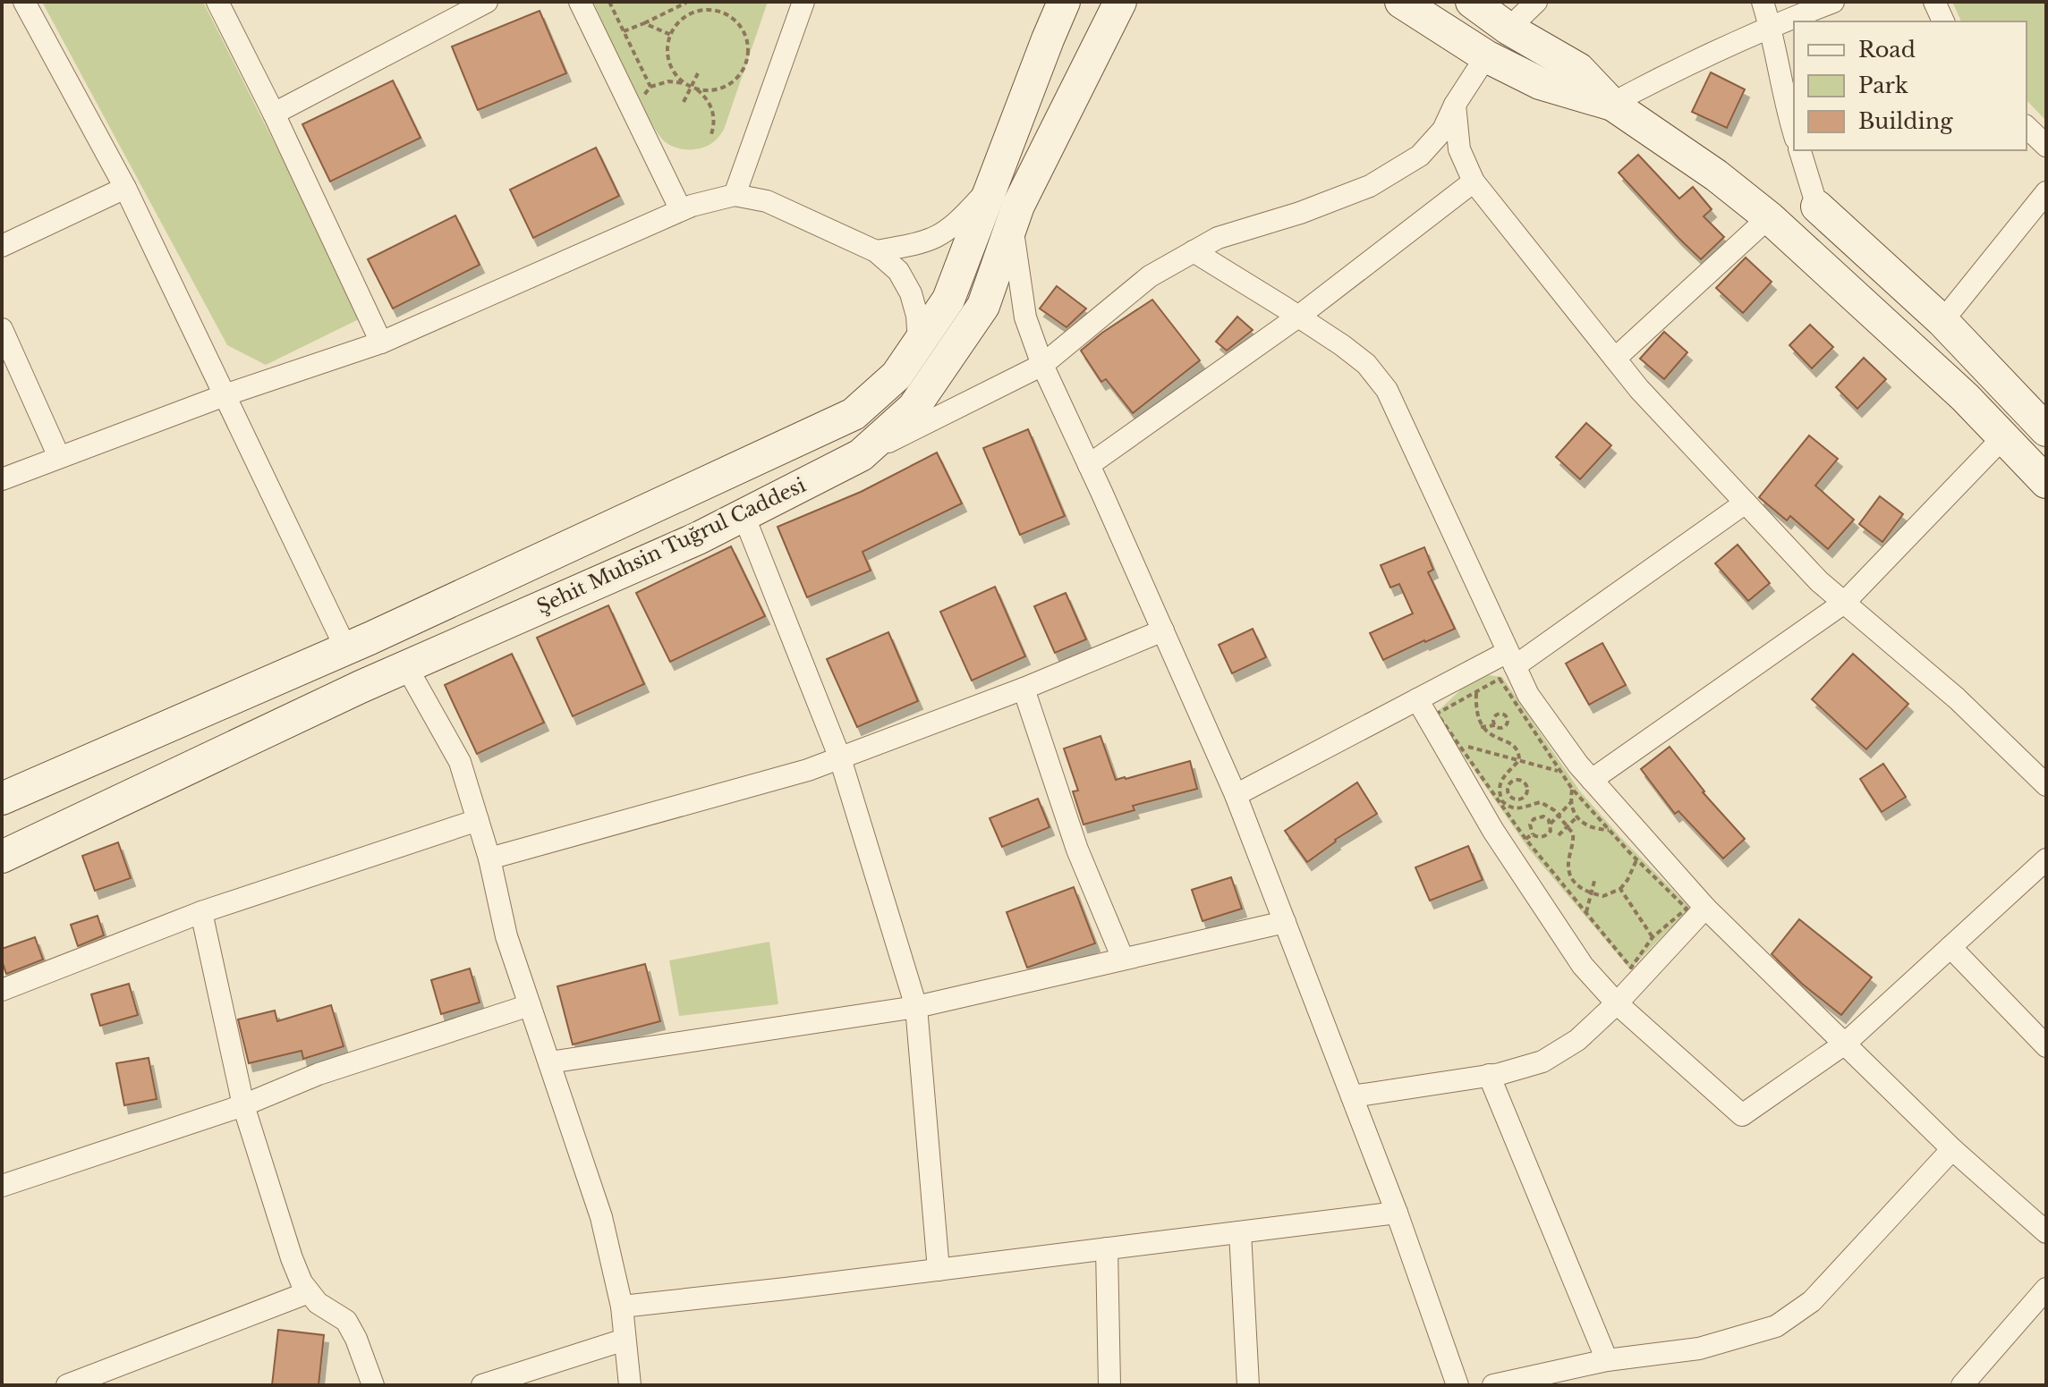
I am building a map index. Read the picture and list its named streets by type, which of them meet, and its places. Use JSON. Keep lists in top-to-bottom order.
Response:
{
  "streets": {
    "main road": ["Şehit Muhsin Tuğrul Caddesi"]
  },
  "legend": ["Road", "Park", "Building"]
}
